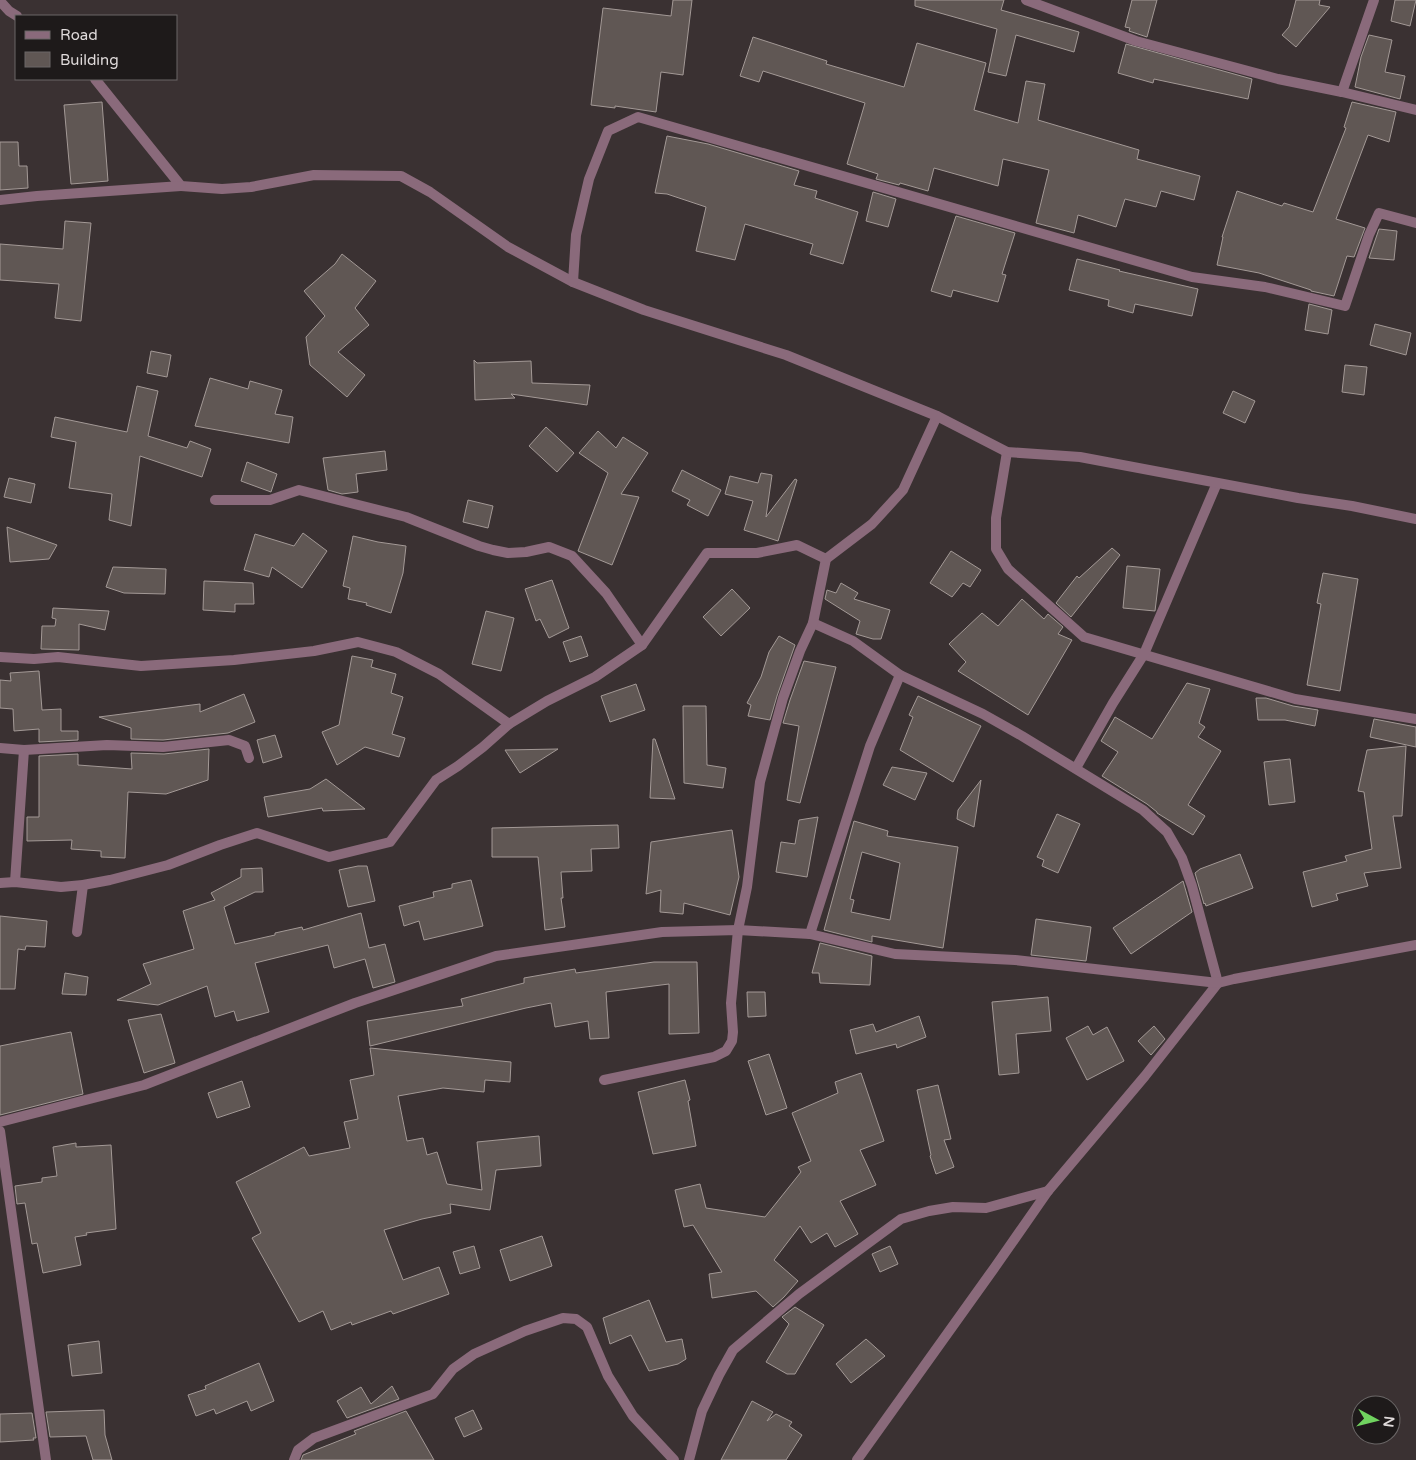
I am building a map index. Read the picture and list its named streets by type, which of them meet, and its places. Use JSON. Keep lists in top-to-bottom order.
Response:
{
  "legend": ["Road", "Building"],
  "north": "right"
}
